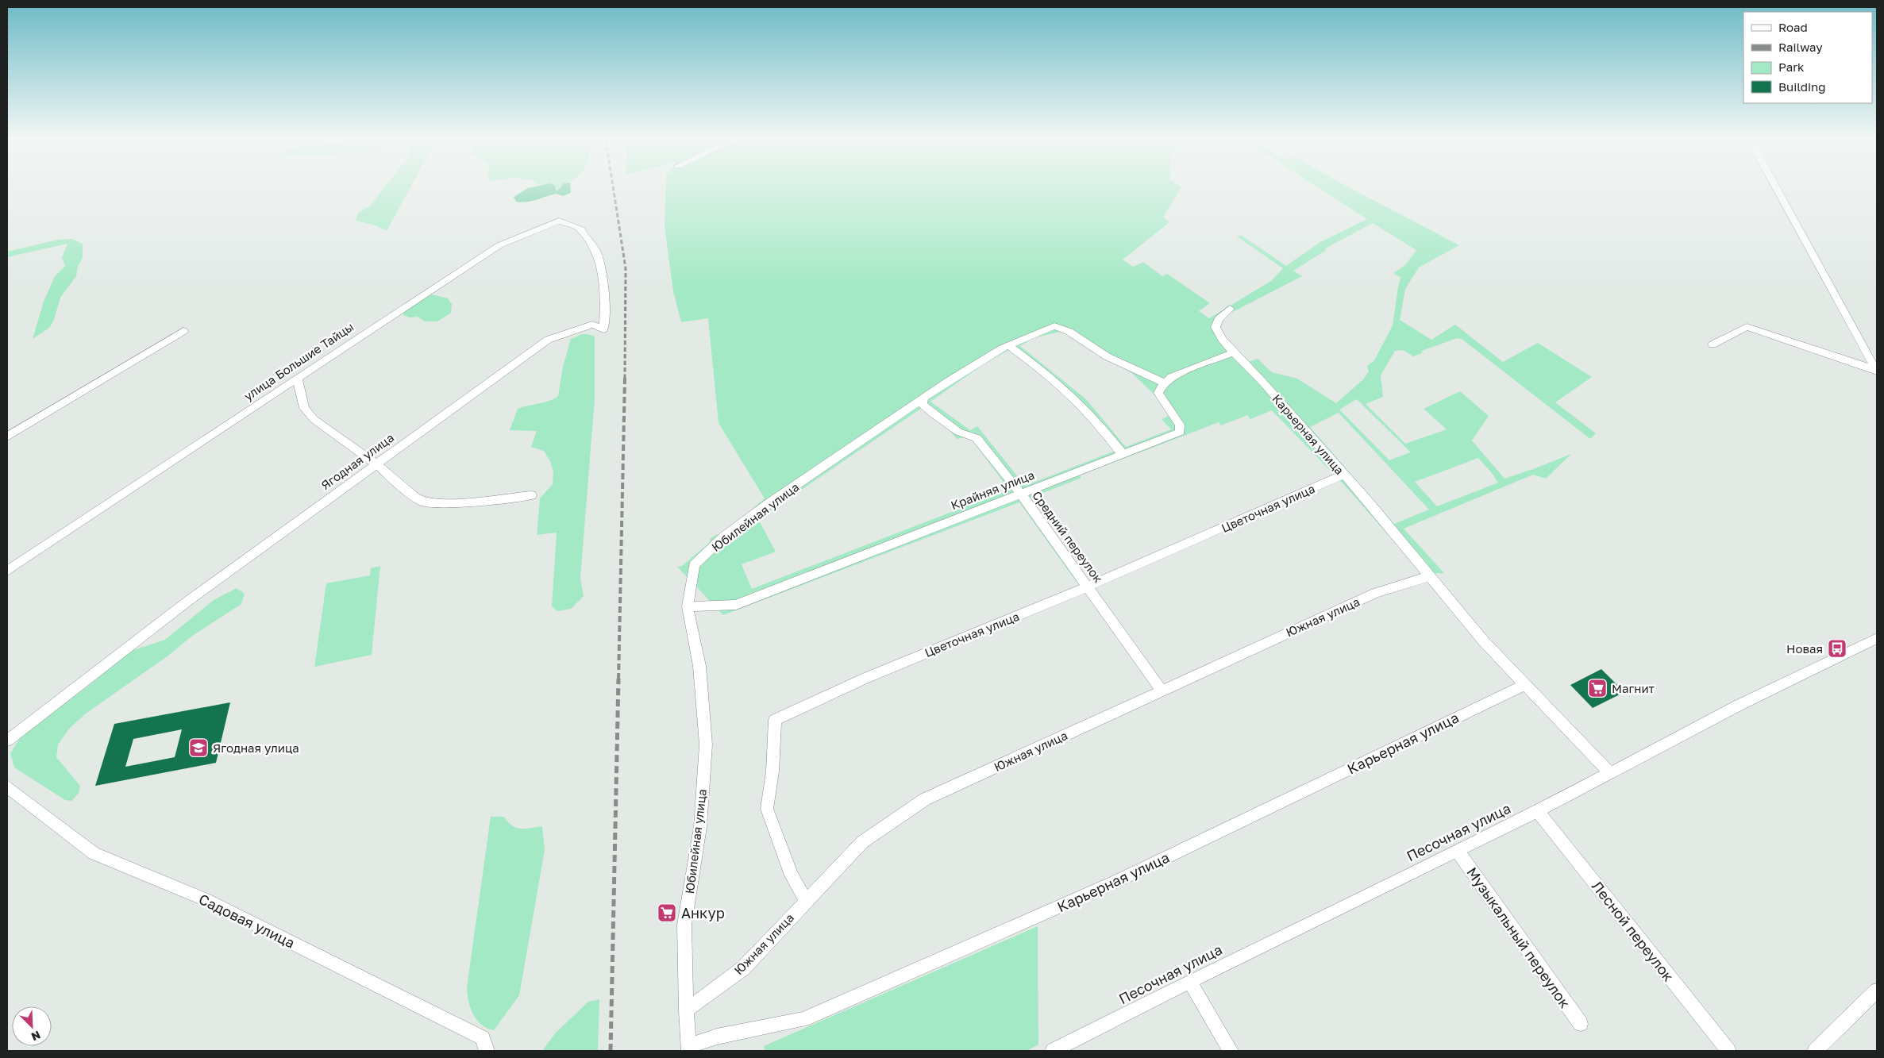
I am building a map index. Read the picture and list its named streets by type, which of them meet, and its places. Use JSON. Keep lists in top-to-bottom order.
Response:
{
  "streets": {
    "street": [
      "улица Большие Тайцы",
      "Карьерная улица",
      "Ягодная улица",
      "Крайняя улица",
      "Цветочная улица",
      "Юбилейная улица",
      "Средний переулок",
      "Южная улица",
      "Песочная улица",
      "Садовая улица",
      "Лесной переулок",
      "Музыкальный переулок"
    ]
  },
  "crossings": [
    ["улица Большие Тайцы", "Ягодная улица"],
    ["Карьерная улица", "Цветочная улица"],
    ["Карьерная улица", "Юбилейная улица"],
    ["Карьерная улица", "Южная улица"],
    ["Карьерная улица", "Песочная улица"],
    ["Крайняя улица", "Юбилейная улица"],
    ["Крайняя улица", "Средний переулок"],
    ["Цветочная улица", "Средний переулок"],
    ["Цветочная улица", "Южная улица"],
    ["Юбилейная улица", "Средний переулок"],
    ["Юбилейная улица", "Южная улица"],
    ["Средний переулок", "Южная улица"],
    ["Песочная улица", "Лесной переулок"],
    ["Песочная улица", "Музыкальный переулок"]
  ],
  "places": {
    "bus stop": ["Новая"],
    "supermarket": ["Магнит", "Анкур"],
    "school or university": ["Ягодная улица"]
  },
  "legend": [
    "Road",
    "Railway",
    "Park",
    "Building"
  ],
  "north": "bottom right"
}
